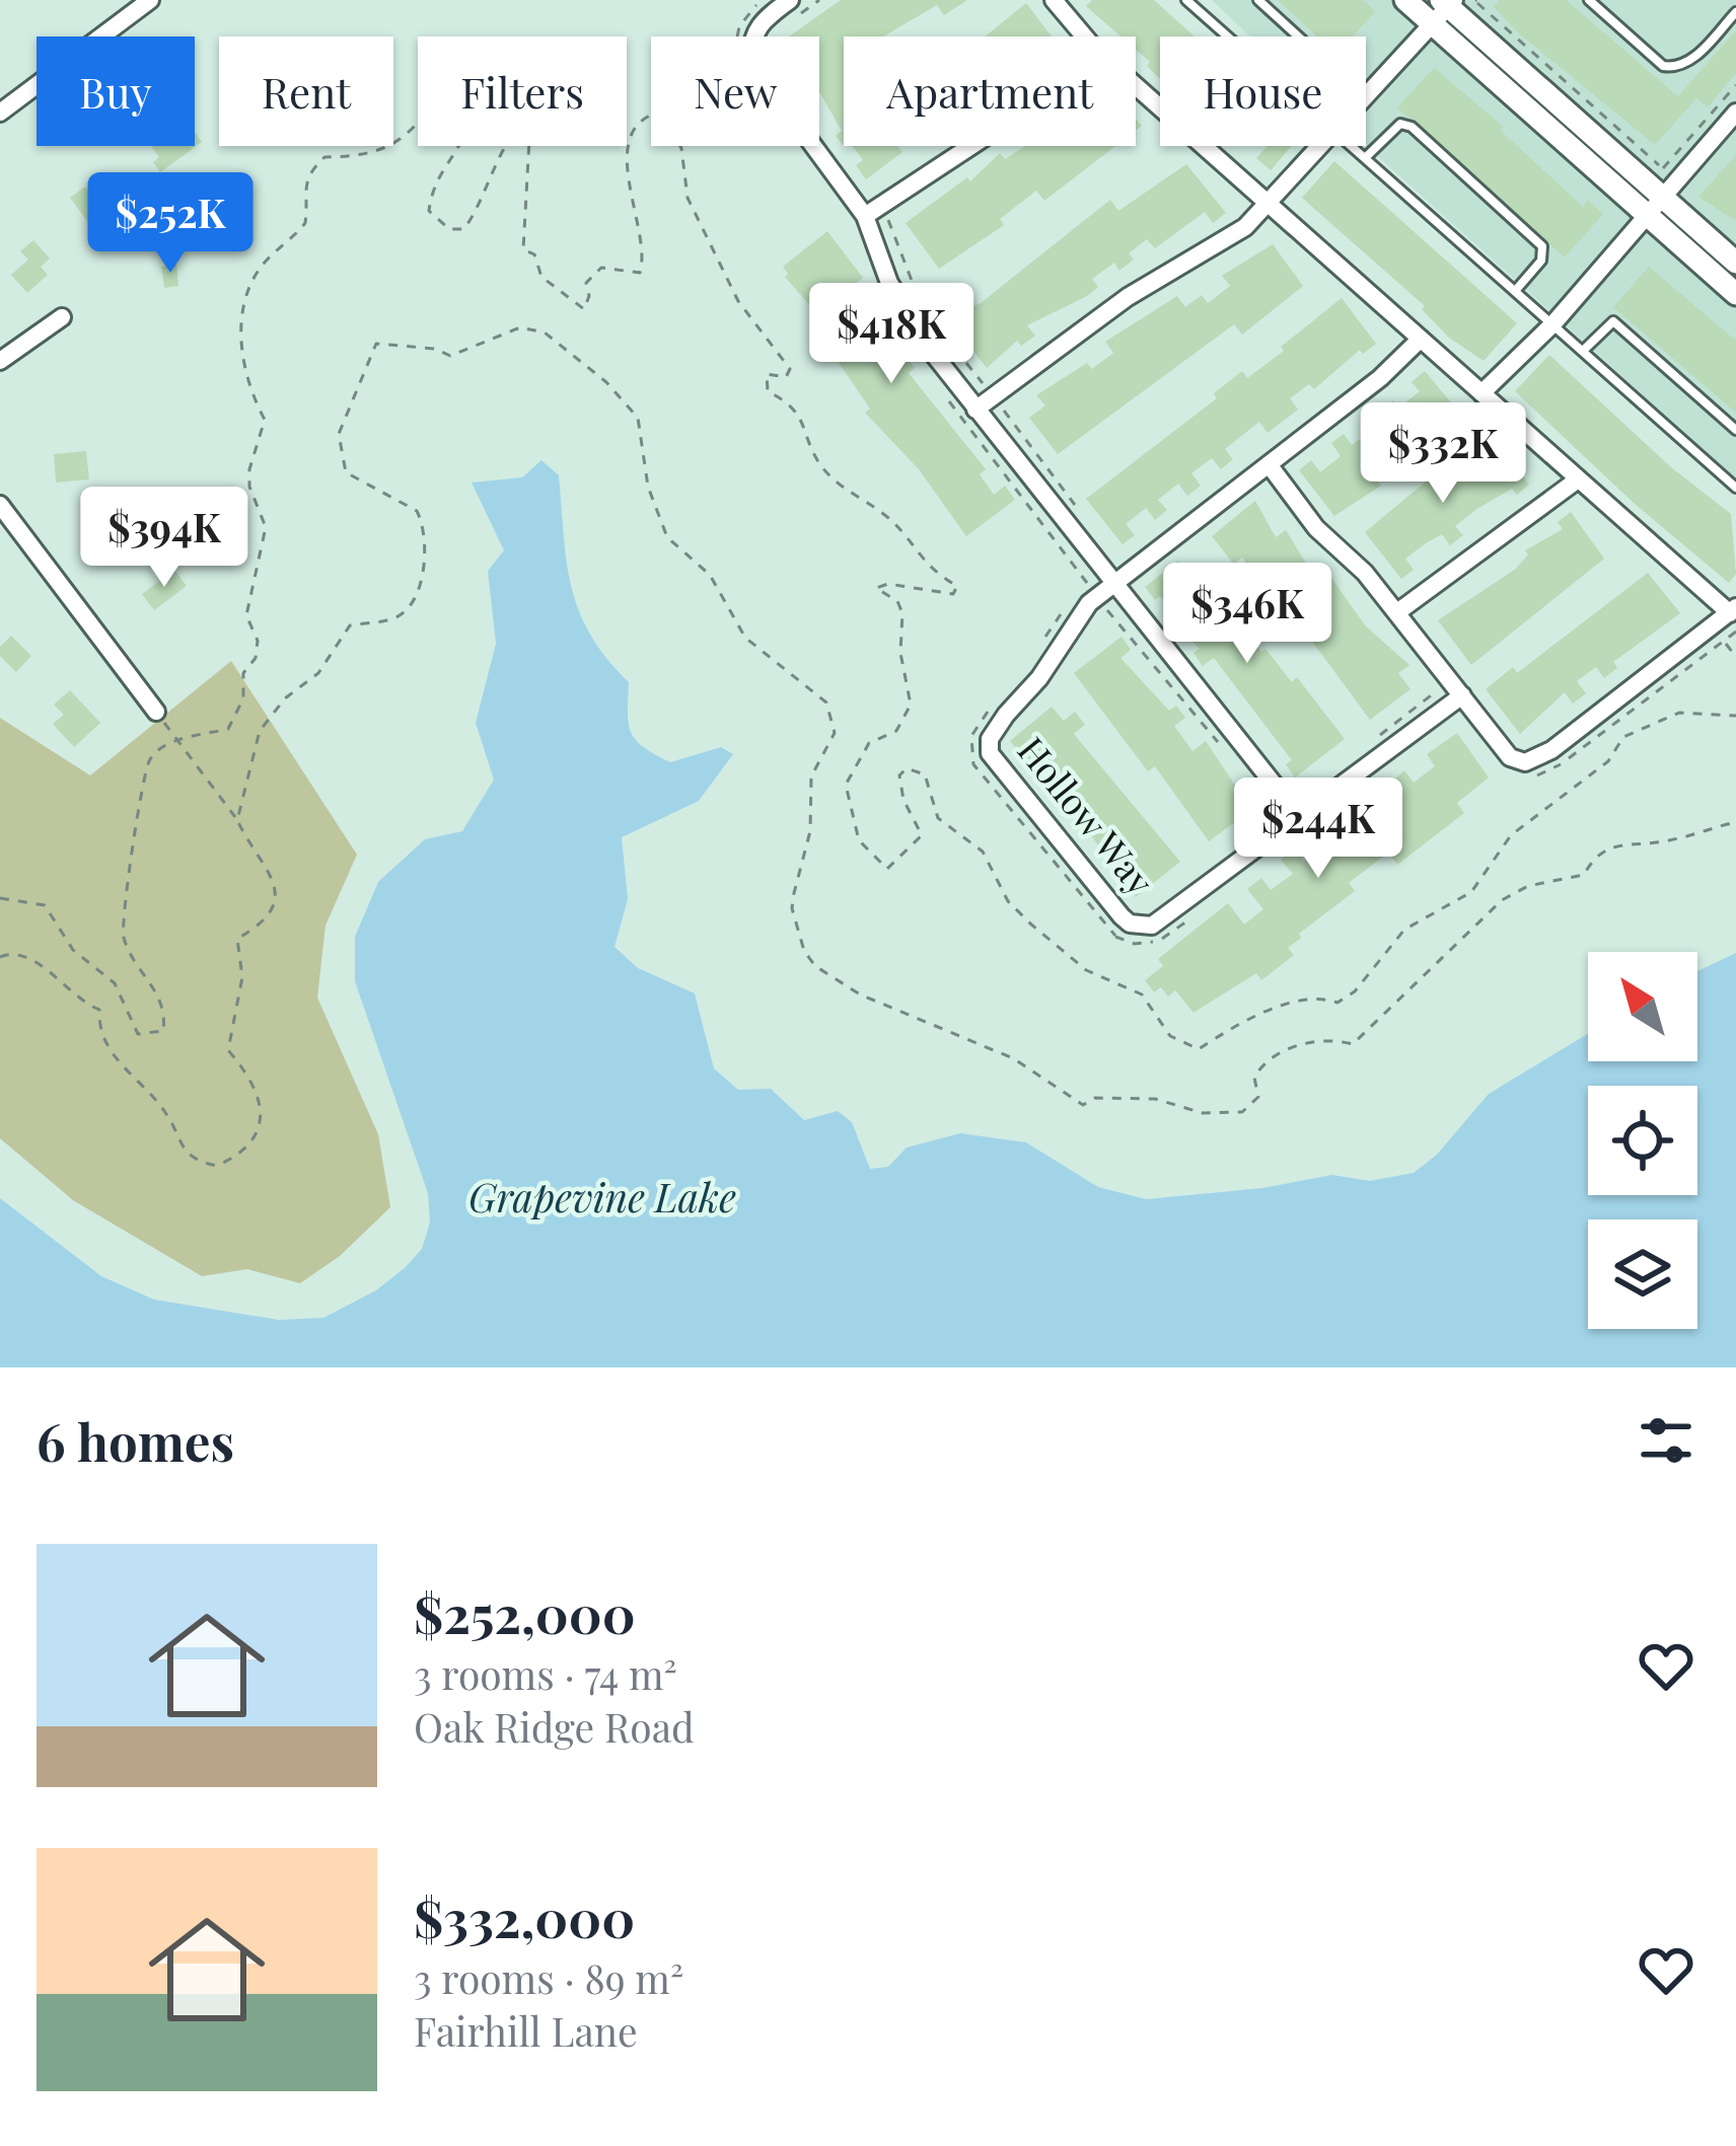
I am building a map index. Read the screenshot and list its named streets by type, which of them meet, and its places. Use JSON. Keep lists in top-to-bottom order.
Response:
{
  "streets": {
    "street": ["Hollow Way"]
  },
  "water": ["Grapevine Lake"],
  "north": "top left",
  "page": {
    "chip": [
      "Buy",
      "Rent",
      "Filters",
      "New",
      "Apartment",
      "House"
    ],
    "price": [
      "$252K",
      "$418K",
      "$332K",
      "$394K",
      "$346K",
      "$244K"
    ],
    "heading": "6 homes",
    "list": [
      {
        "name": "$252,000",
        "note": "3 rooms · 74 m² · Oak Ridge Road"
      },
      {
        "name": "$332,000",
        "note": "3 rooms · 89 m² · Fairhill Lane"
      }
    ]
  }
}
